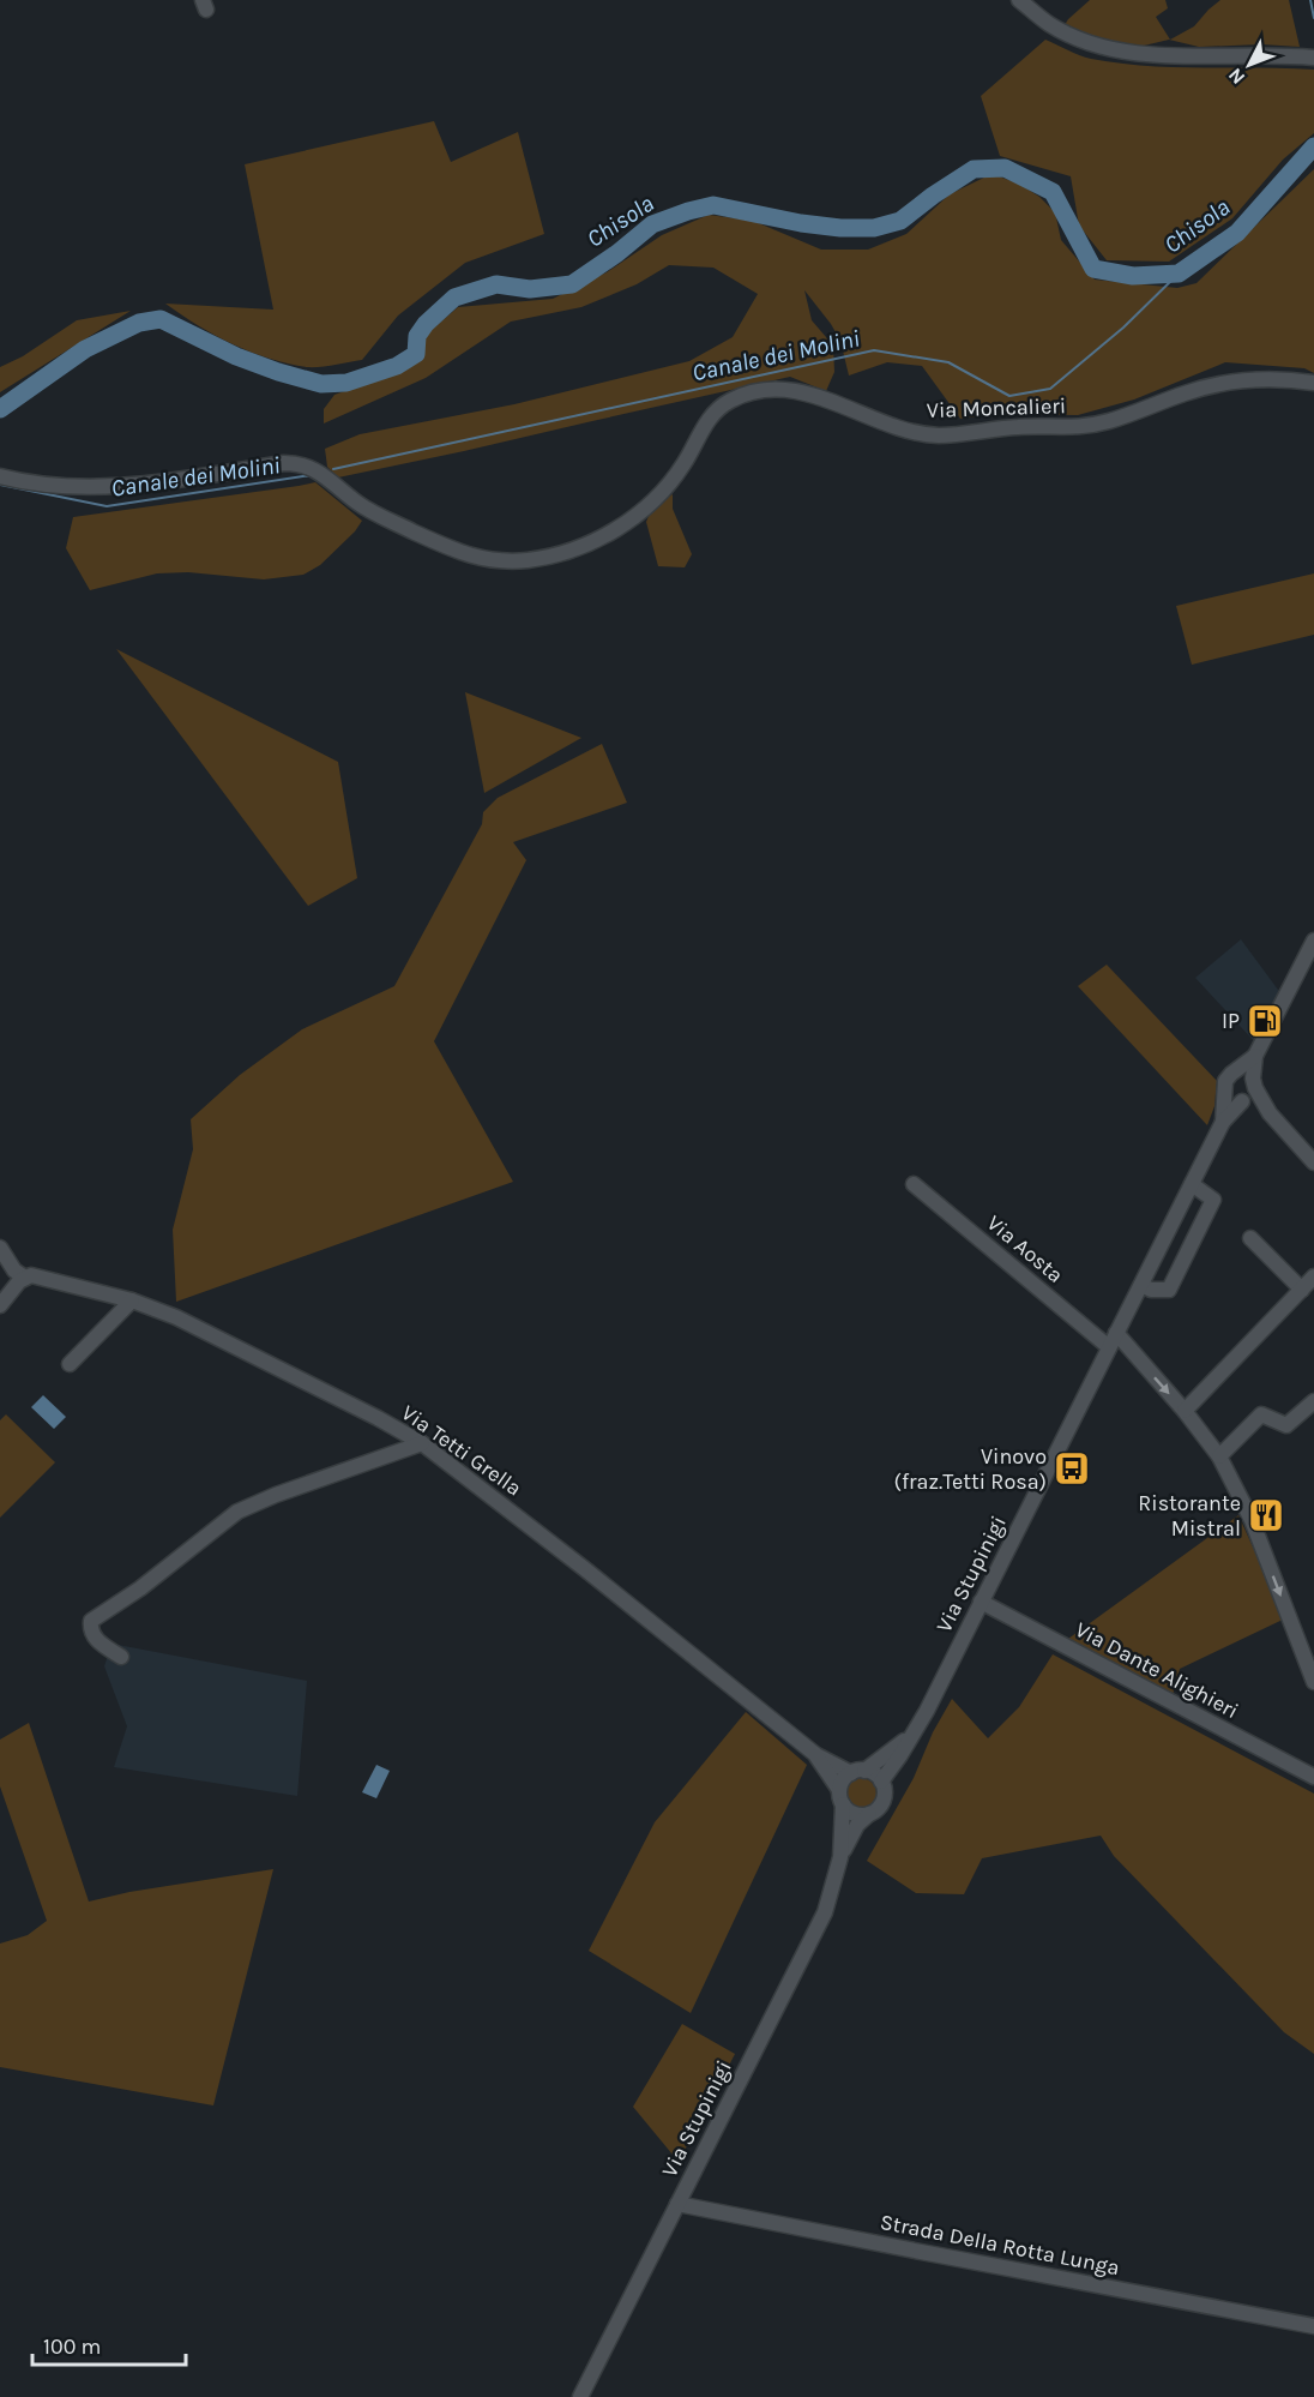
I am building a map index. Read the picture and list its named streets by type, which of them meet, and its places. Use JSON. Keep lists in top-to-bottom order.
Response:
{
  "streets": {
    "street": [
      "Via Moncalieri",
      "Via Aosta",
      "Via Tetti Grella",
      "Via Stupinigi",
      "Via Dante Alighieri",
      "Strada Della Rotta Lunga"
    ]
  },
  "crossings": [
    ["Via Aosta", "Via Stupinigi"],
    ["Via Tetti Grella", "Via Stupinigi"],
    ["Via Stupinigi", "Via Dante Alighieri"],
    ["Via Stupinigi", "Strada Della Rotta Lunga"]
  ],
  "water": ["Chisola", "Canale dei Molini"],
  "places": {
    "fuel station": ["IP"],
    "bus stop": ["Vinovo (fraz.Tetti Rosa)"],
    "restaurant": ["Ristorante Mistral"]
  },
  "scale_bar": "100 m",
  "north": "bottom left"
}
